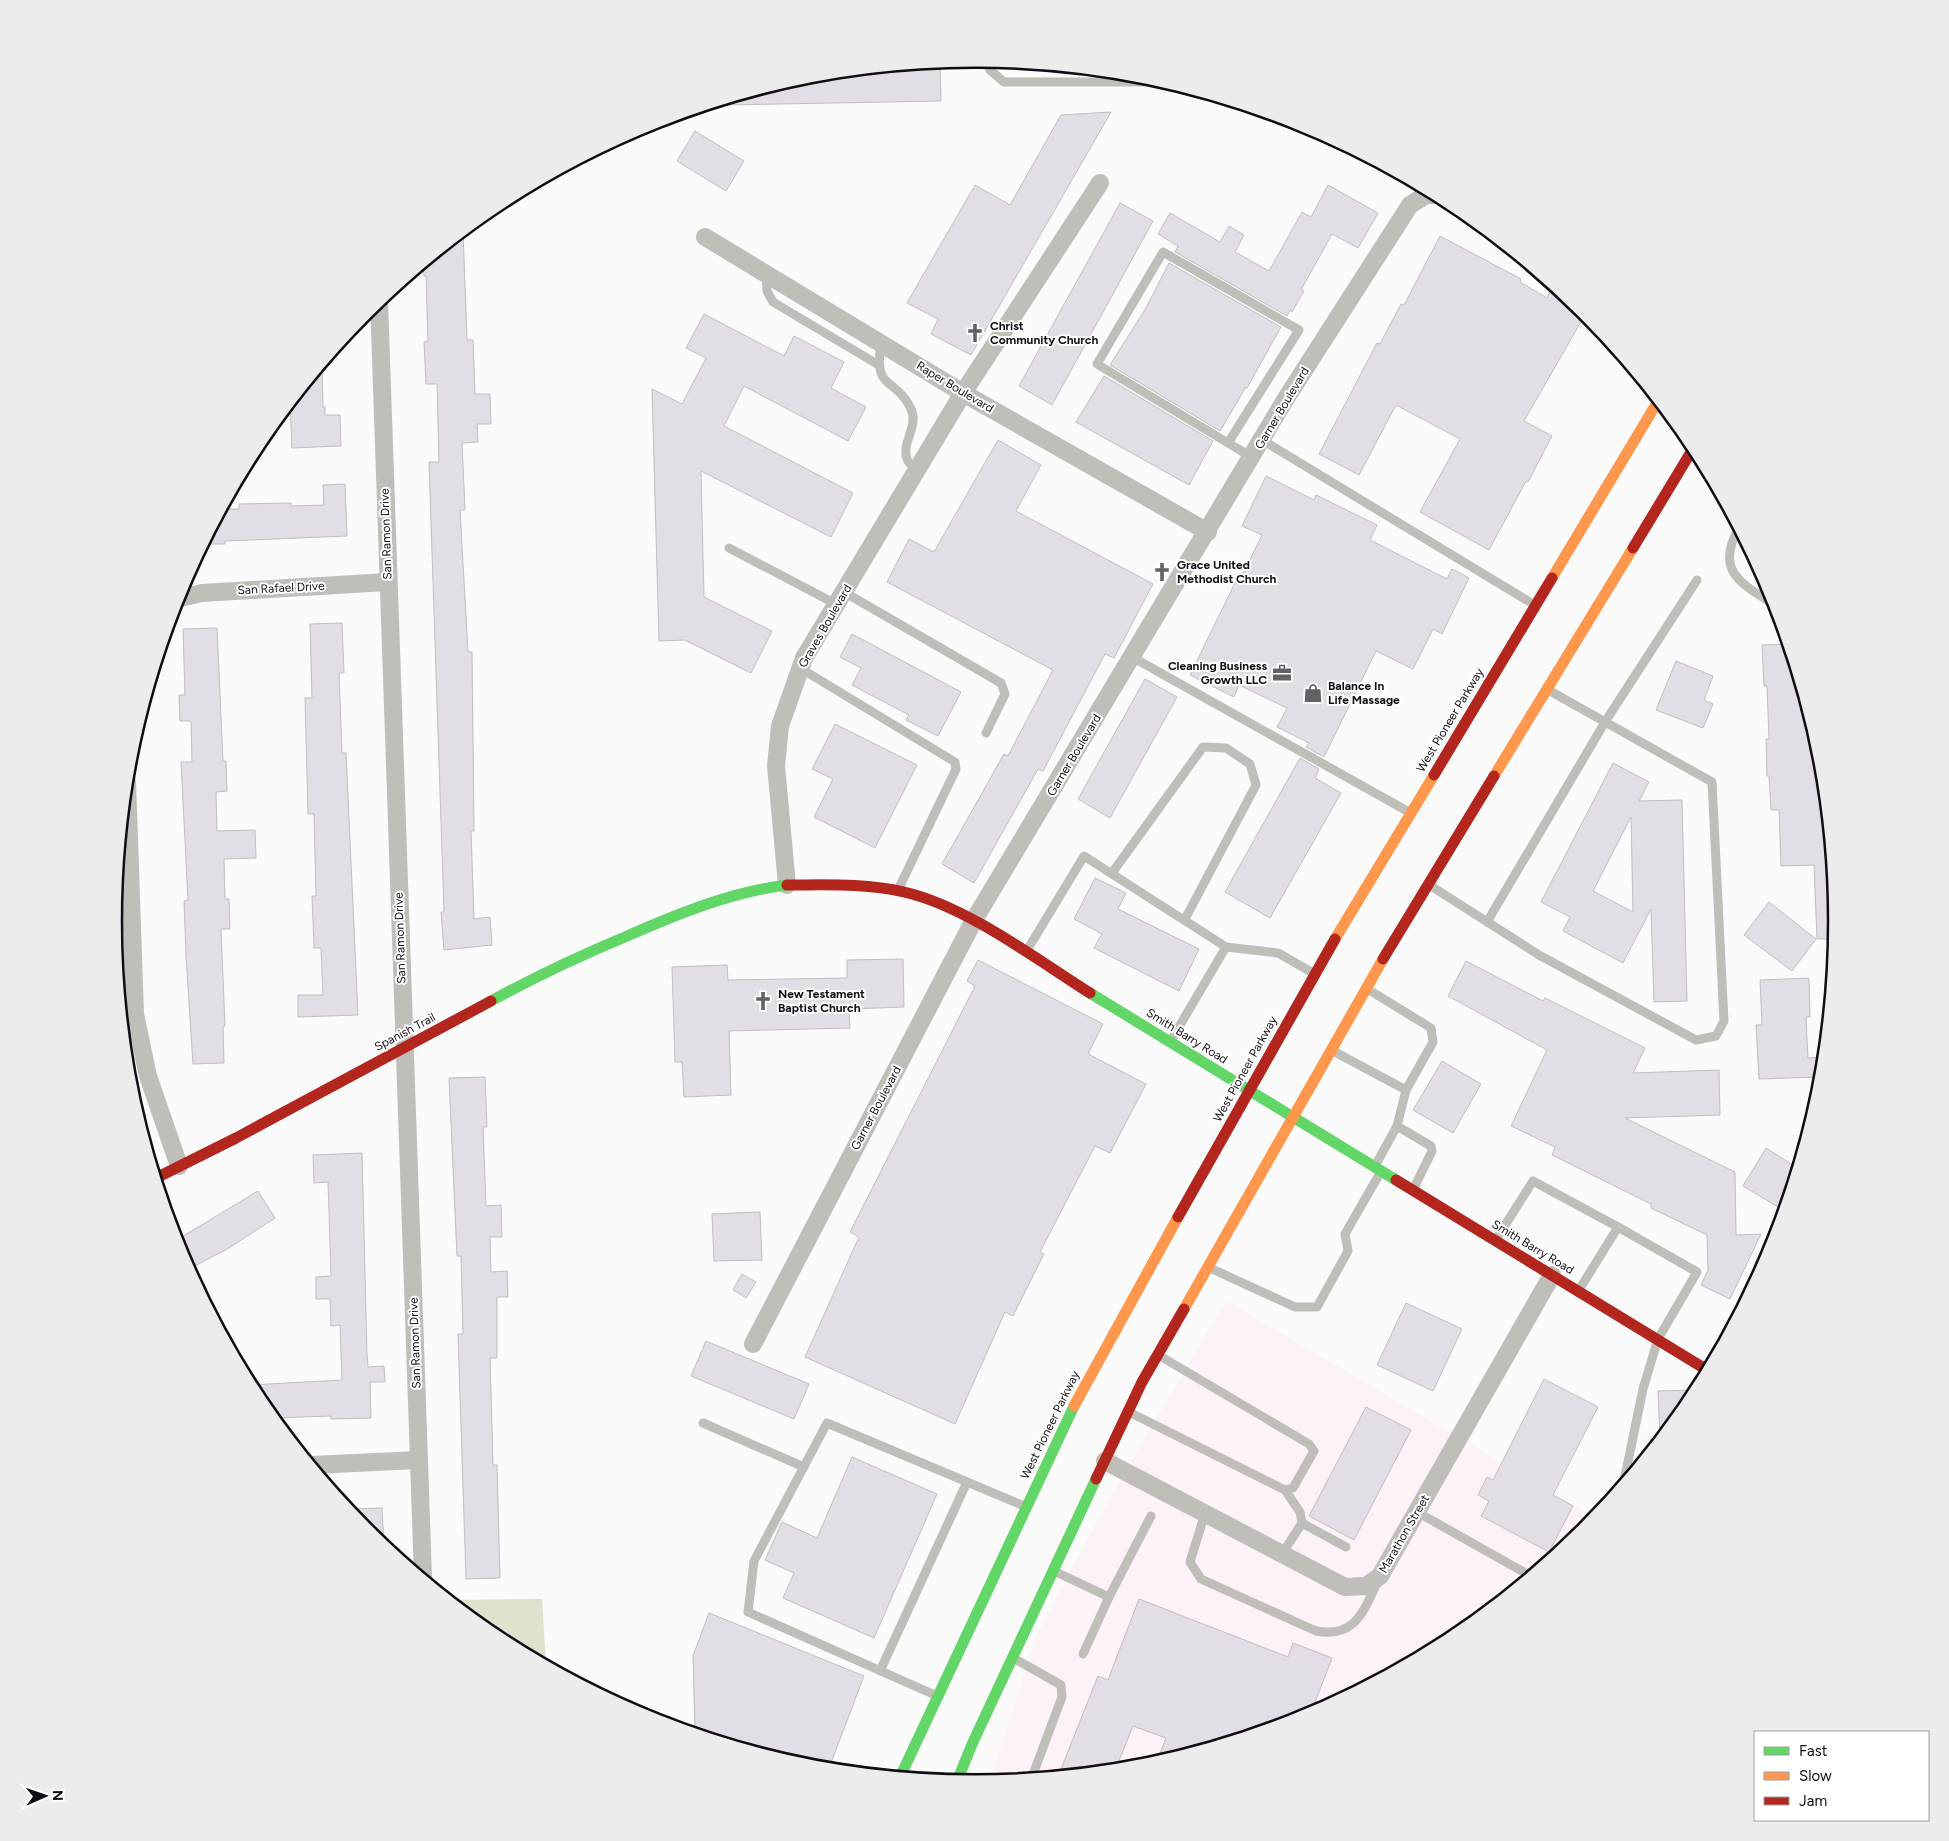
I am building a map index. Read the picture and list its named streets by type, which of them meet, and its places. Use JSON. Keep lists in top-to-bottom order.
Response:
{
  "streets": {
    "main road": ["West Pioneer Parkway", "Spanish Trail", "Smith Barry Road"],
    "street": [
      "Raper Boulevard",
      "Garner Boulevard",
      "San Ramon Drive",
      "San Rafael Drive",
      "Graves Boulevard",
      "Marathon Street"
    ]
  },
  "crossings": [
    ["Raper Boulevard", "Garner Boulevard"],
    ["Raper Boulevard", "Graves Boulevard"],
    ["Garner Boulevard", "Smith Barry Road"],
    ["San Ramon Drive", "San Rafael Drive"],
    ["San Ramon Drive", "Spanish Trail"],
    ["Graves Boulevard", "Smith Barry Road"],
    ["West Pioneer Parkway", "Smith Barry Road"],
    ["Spanish Trail", "Smith Barry Road"],
    ["Smith Barry Road", "Marathon Street"]
  ],
  "places": {
    "church": ["Christ Community Church", "Grace United Methodist Church", "New Testament Baptist Church"],
    "office": ["Cleaning Business Growth LLC"],
    "shop": ["Balance In Life Massage"]
  },
  "legend": ["Fast", "Slow", "Jam"],
  "north": "right"
}
